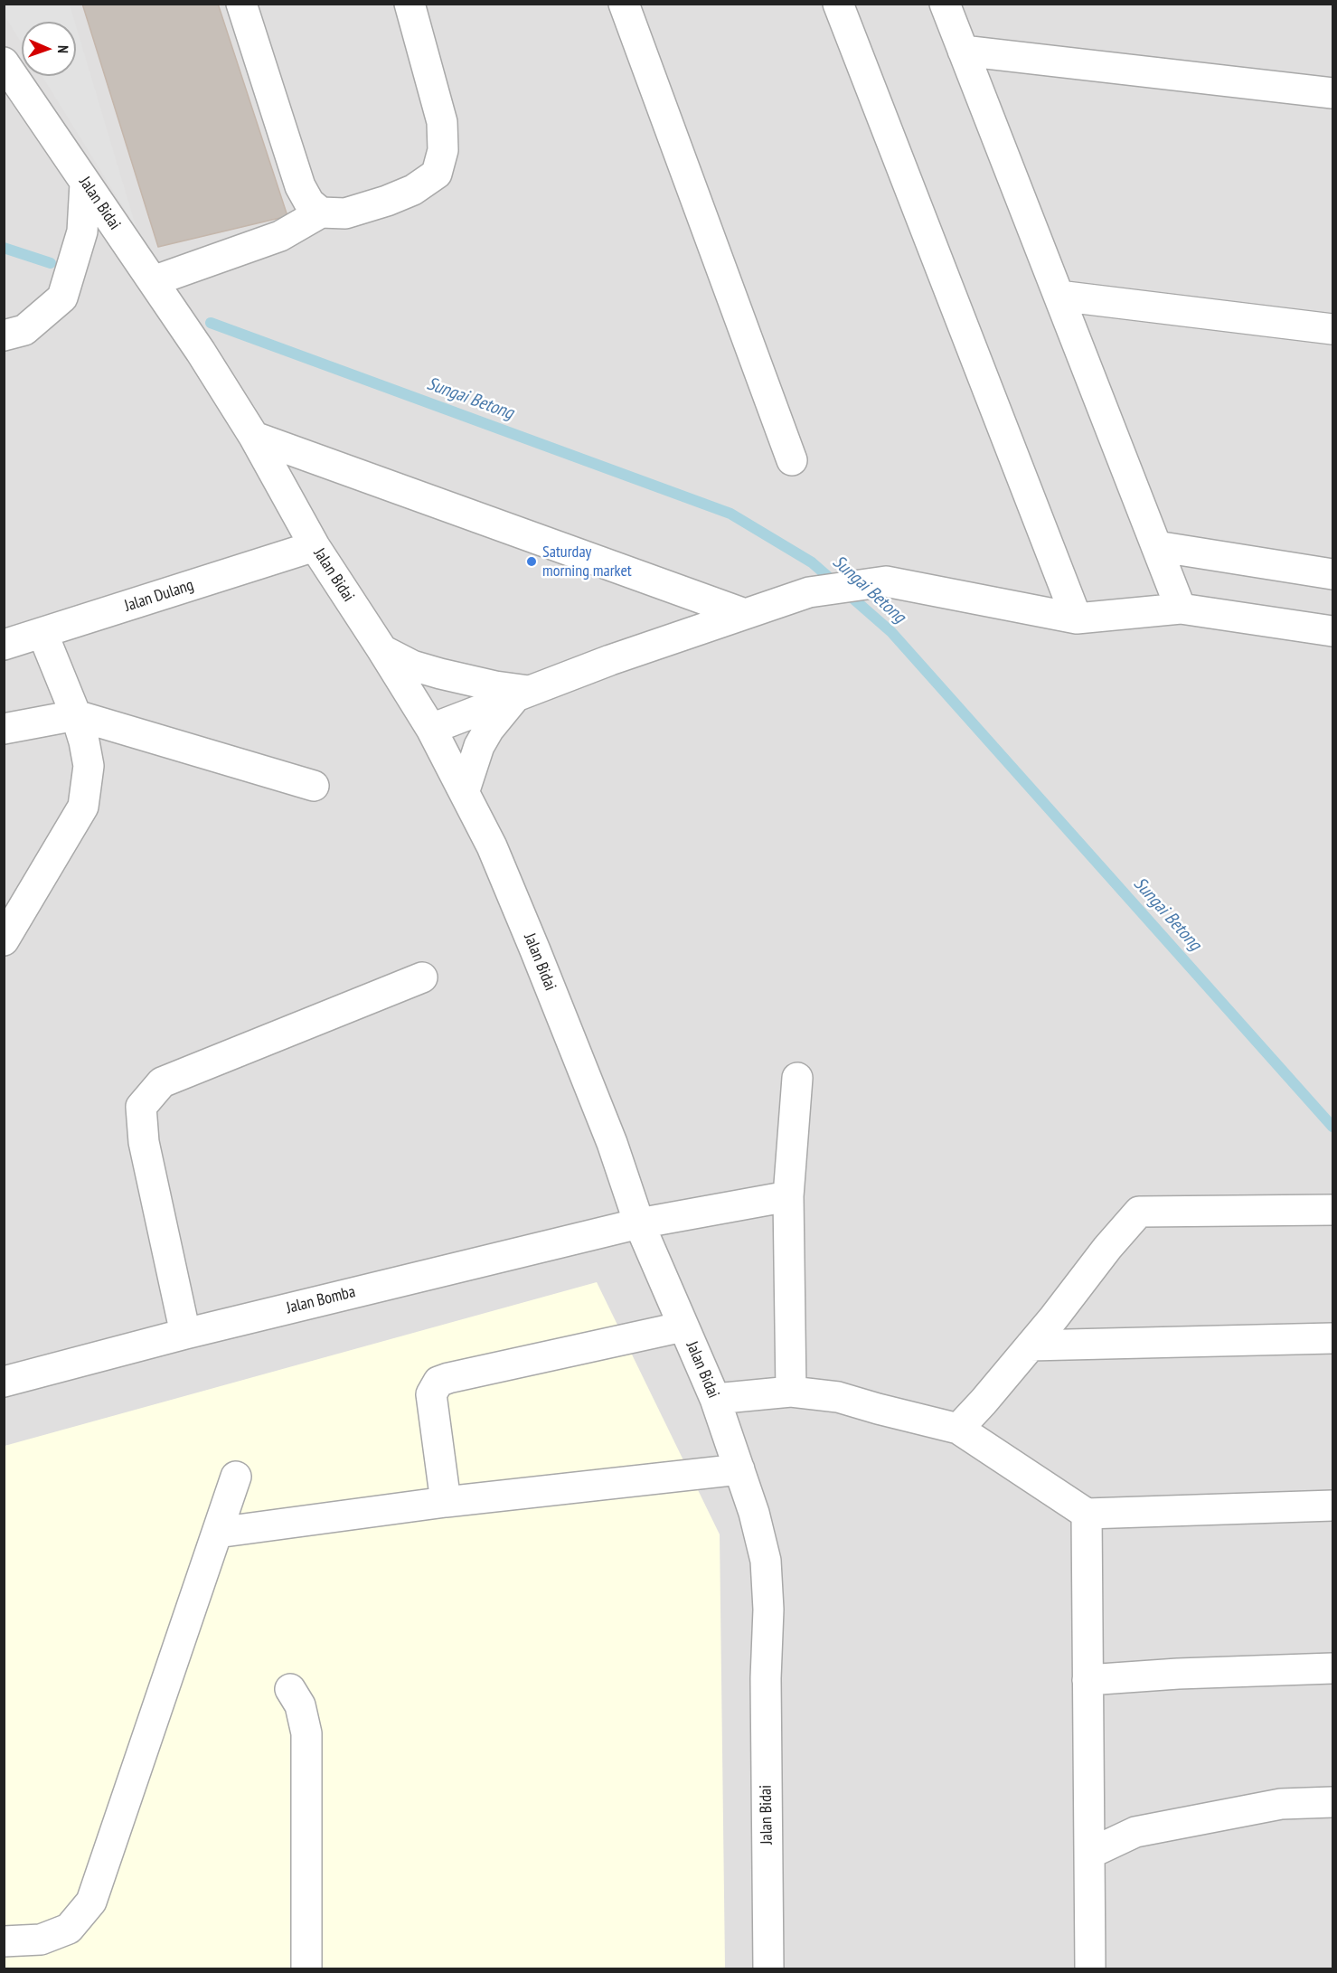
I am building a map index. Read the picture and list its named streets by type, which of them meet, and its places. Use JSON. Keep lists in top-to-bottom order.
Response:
{
  "streets": {
    "street": ["Jalan Bidai", "Jalan Dulang", "Jalan Bomba"]
  },
  "crossings": [
    ["Jalan Bidai", "Jalan Dulang"],
    ["Jalan Bidai", "Jalan Bomba"]
  ],
  "water": ["Sungai Betong"],
  "places": ["Saturday morning market"],
  "north": "right"
}
